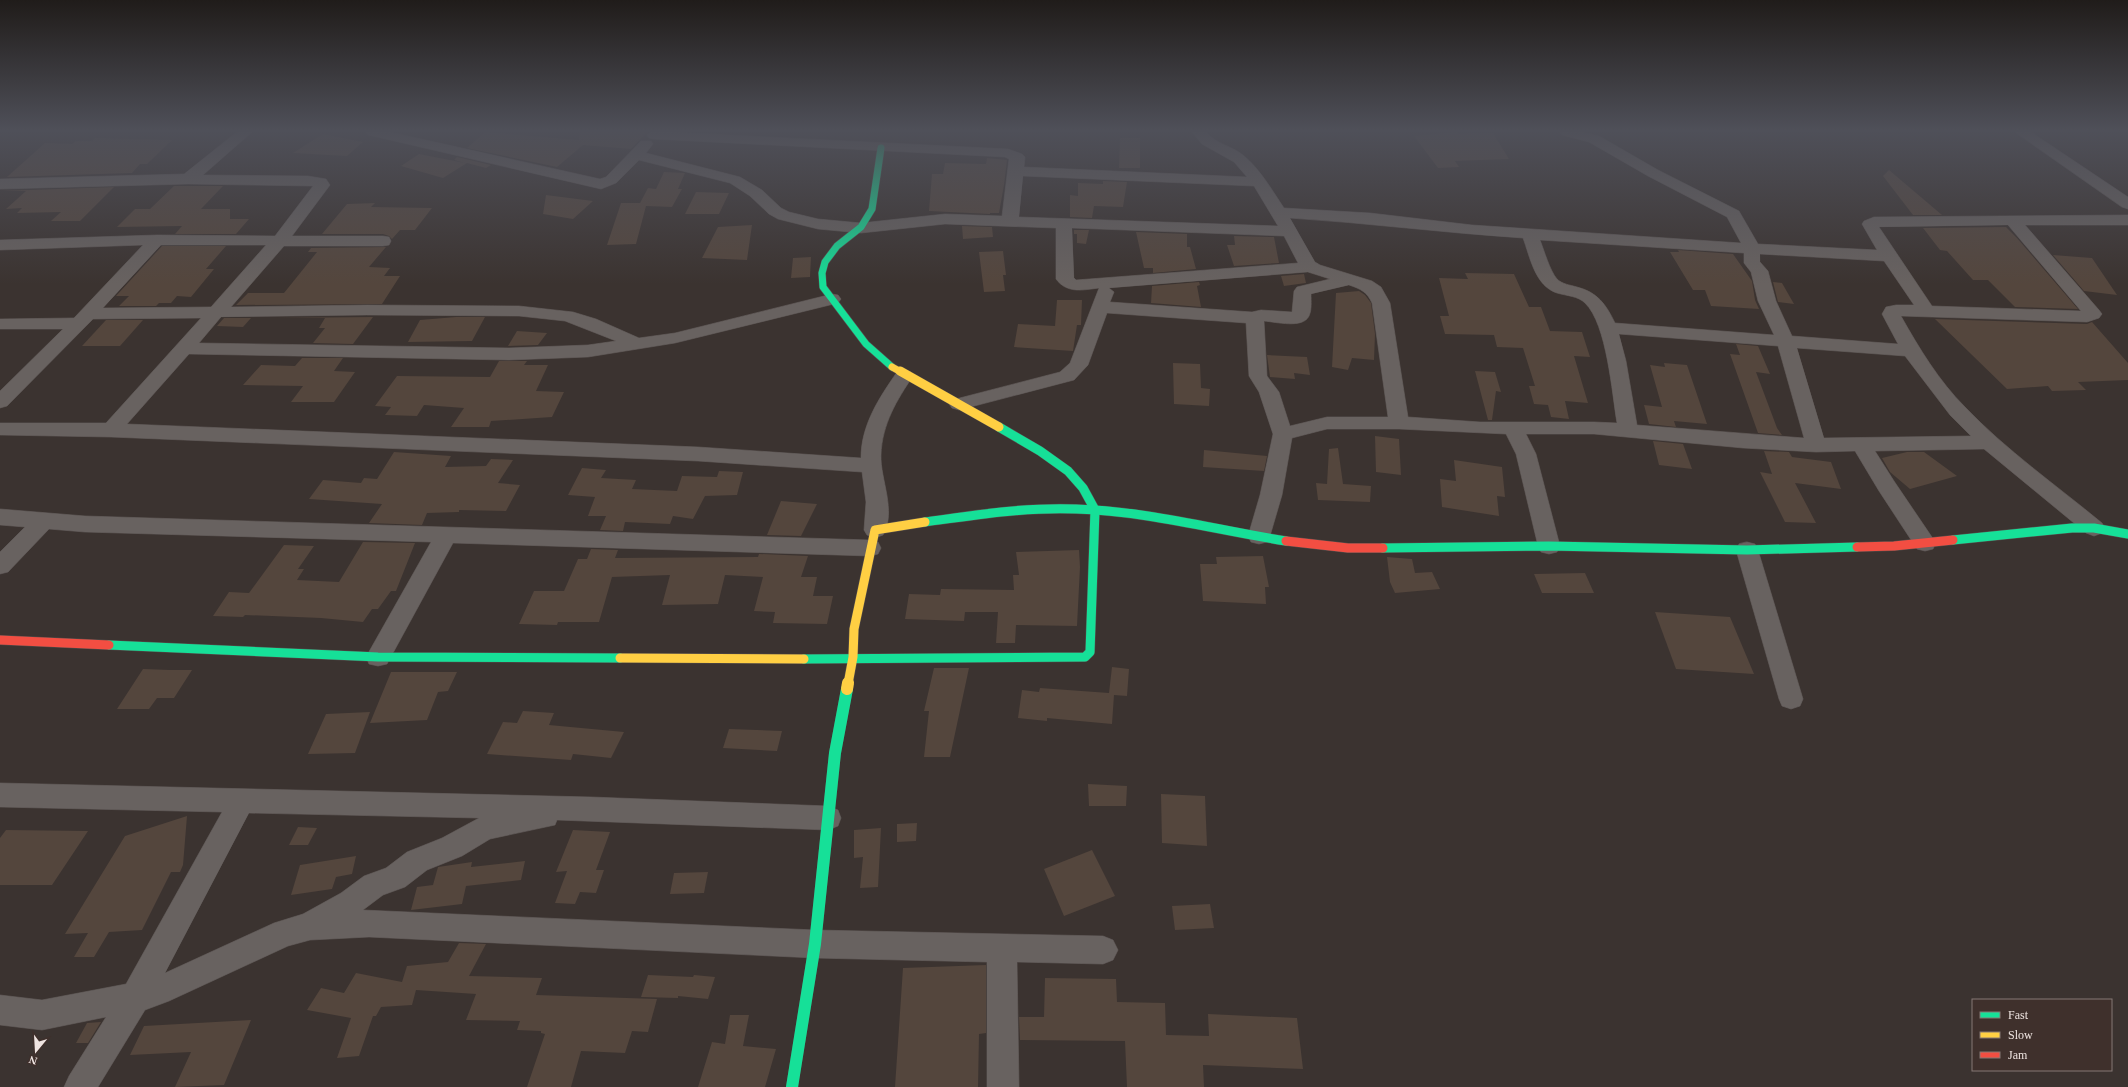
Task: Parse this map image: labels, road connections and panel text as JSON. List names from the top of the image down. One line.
{"legend":["Fast","Slow","Jam"],"north":"bottom"}
